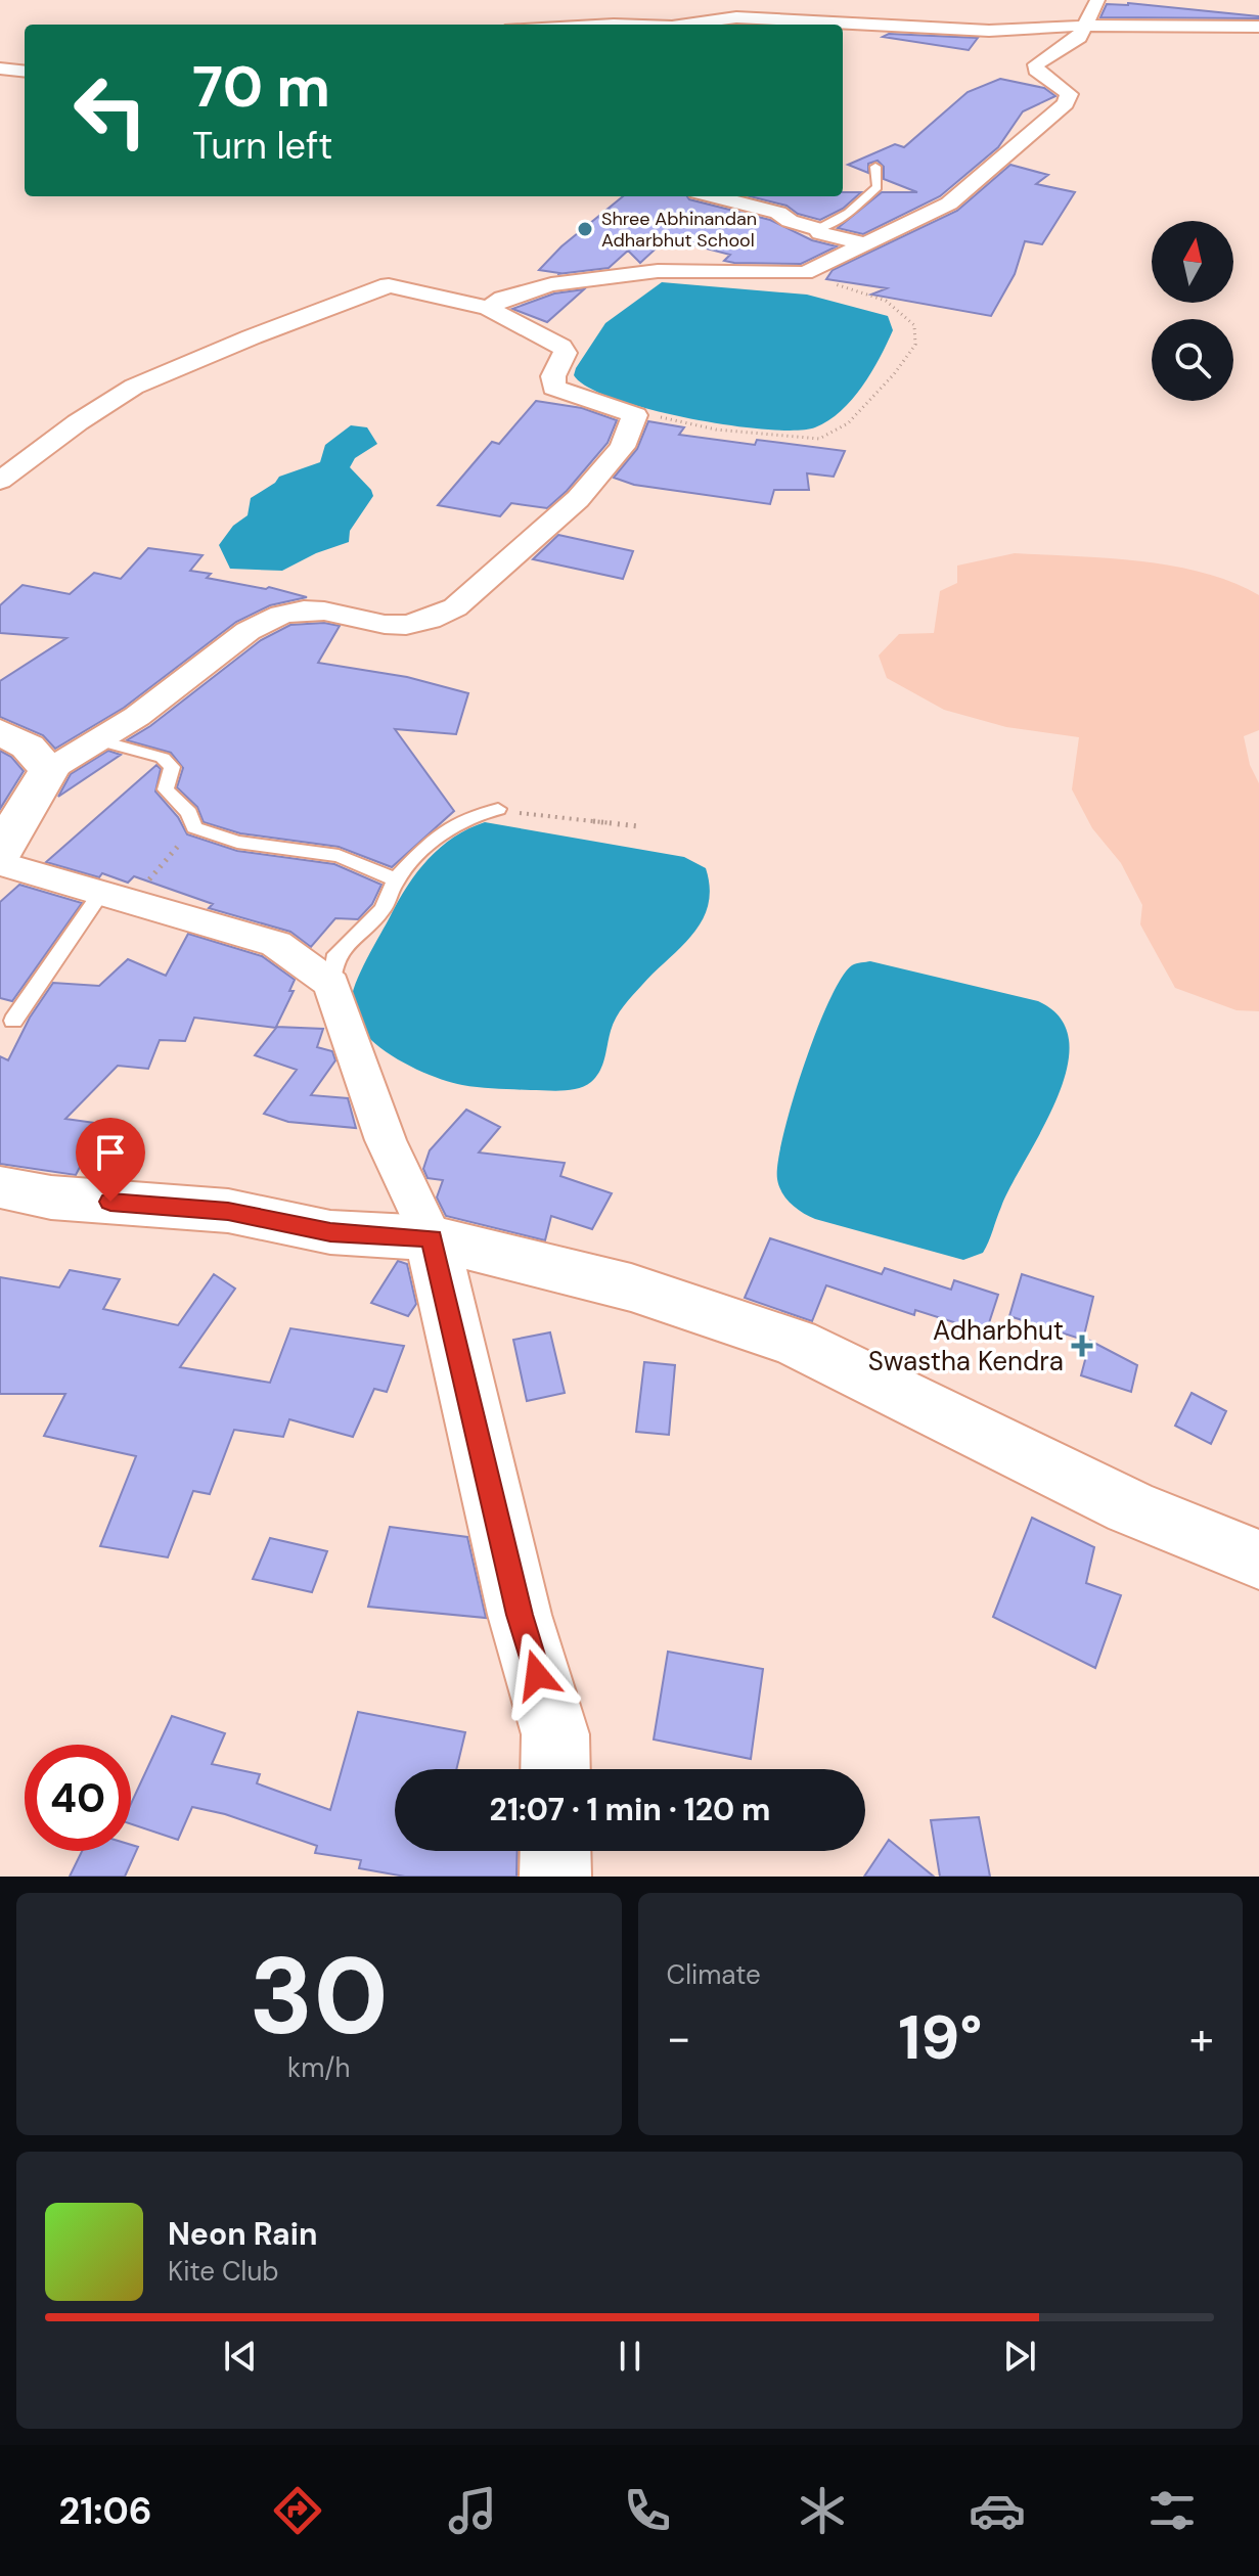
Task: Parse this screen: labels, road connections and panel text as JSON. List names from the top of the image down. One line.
{"places":{"other":["Shree Abhinandan Adharbhut School"],"health":["Adharbhut Swastha Kendra"]},"north":"top","page":{"turn":["70 m","Turn left"],"limit":"40","trip":"21:07 · 1 min · 120 m","tile":[["30","km/h"],"Climate"],"heat":["−","19°","+"],"song":["Neon Rain","Kite Club"],"tabs":"21:06"}}
